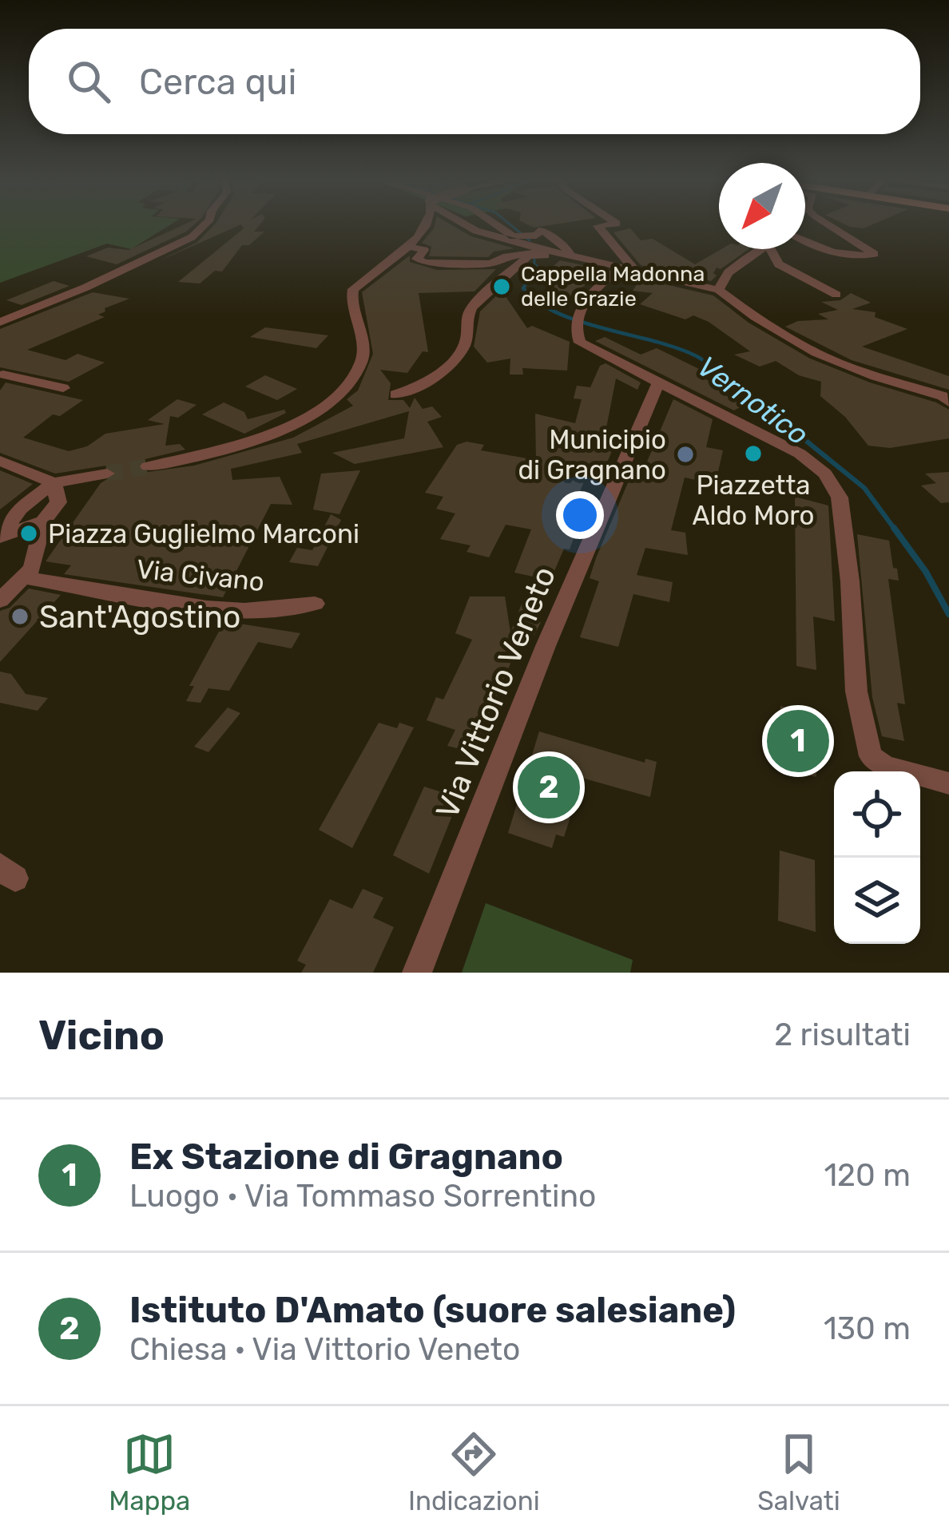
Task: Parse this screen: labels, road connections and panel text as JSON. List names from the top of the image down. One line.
{"streets":{"street":["Via Civano","Via Vittorio Veneto"]},"water":["Vernotico"],"places":["Cappella Madonna delle Grazie","Piazzetta Aldo Moro","Municipio di Gragnano","Piazza Guglielmo Marconi","Sant'Agostino"],"north":"bottom left","page":{"search":"Cerca qui","pins":["1","2"],"heading":["Vicino","2 risultati"],"list":[{"mark":"1","name":"Ex Stazione di Gragnano","note":"Luogo · Via Tommaso Sorrentino","value":"120 m"},{"mark":"2","name":"Istituto D'Amato (suore salesiane)","note":"Chiesa · Via Vittorio Veneto","value":"130 m"}],"nav":["Mappa","Indicazioni","Salvati"]}}
